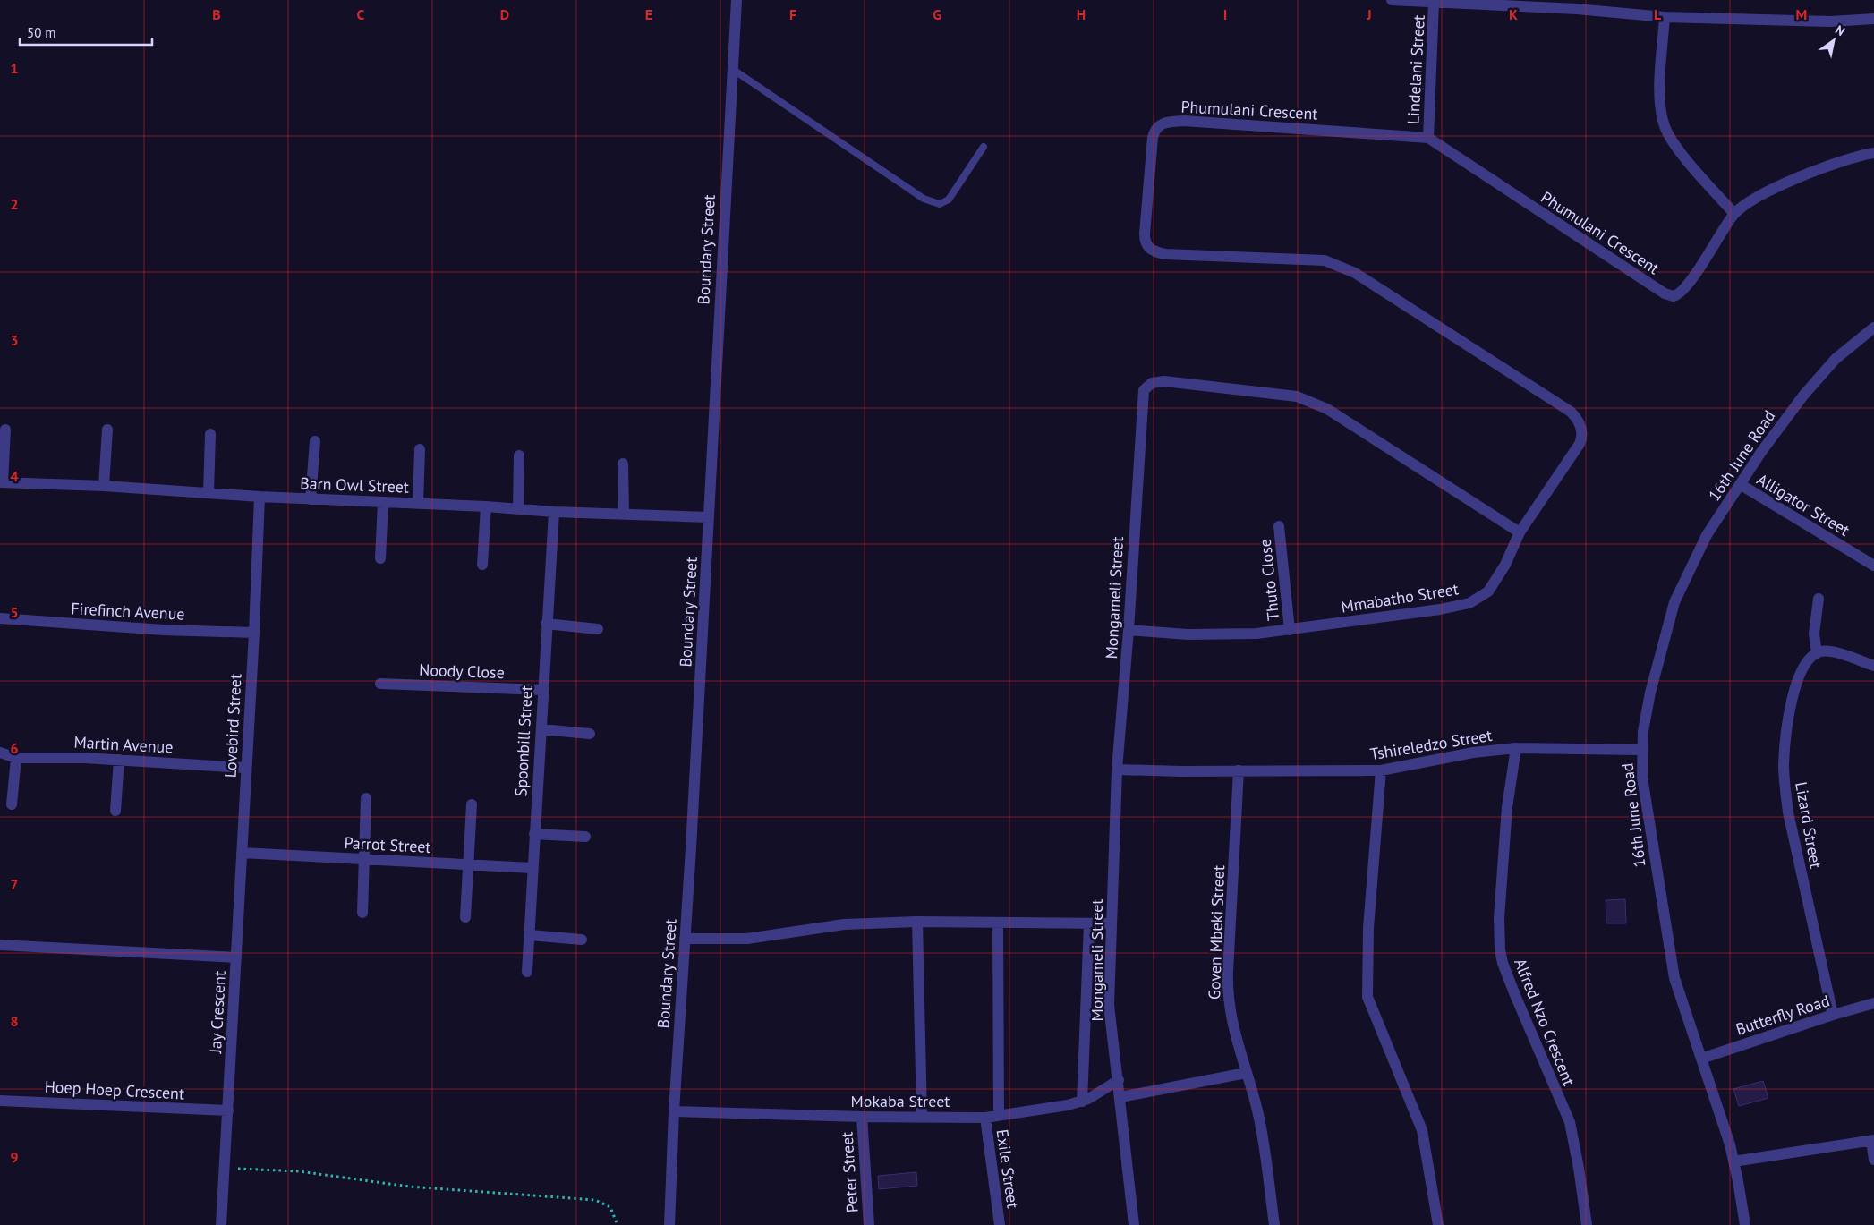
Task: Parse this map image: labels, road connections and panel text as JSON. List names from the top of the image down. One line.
{"streets":{"street":["Lindelani Street","Phumulani Crescent","Boundary Street","16th June Road","Barn Owl Street","Alligator Street","Thuto Close","Mongameli Street","Mmabatho Street","Firefinch Avenue","Noody Close","Lovebird Street","Spoonbill Street","Martin Avenue","Tshireledzo Street","Lizard Street","Parrot Street","Goven Mbeki Street","Jay Crescent","Butterfly Road","Alfred Nzo Crescent","Hoep Hoep Crescent","Mokaba Street","Exile Street","Peter Street"]},"crossings":[["Lindelani Street","Phumulani Crescent"],["Phumulani Crescent","Mmabatho Street"],["Boundary Street","Barn Owl Street"],["Boundary Street","Mokaba Street"],["16th June Road","Alligator Street"],["16th June Road","Tshireledzo Street"],["16th June Road","Butterfly Road"],["Barn Owl Street","Lovebird Street"],["Barn Owl Street","Spoonbill Street"],["Thuto Close","Mmabatho Street"],["Mongameli Street","Mmabatho Street"],["Mongameli Street","Tshireledzo Street"],["Mongameli Street","Mokaba Street"],["Firefinch Avenue","Lovebird Street"],["Noody Close","Spoonbill Street"],["Lovebird Street","Martin Avenue"],["Lovebird Street","Parrot Street"],["Lovebird Street","Jay Crescent"],["Spoonbill Street","Parrot Street"],["Tshireledzo Street","Goven Mbeki Street"],["Tshireledzo Street","Alfred Nzo Crescent"],["Lizard Street","Butterfly Road"],["Jay Crescent","Hoep Hoep Crescent"],["Mokaba Street","Exile Street"],["Mokaba Street","Peter Street"]],"scale_bar":"50 m","north":"top right","grid":{"columns":["B","C","D","E","F","G","H","I","J","K","L","M"],"rows":["1","2","3","4","5","6","7","8","9"]}}
